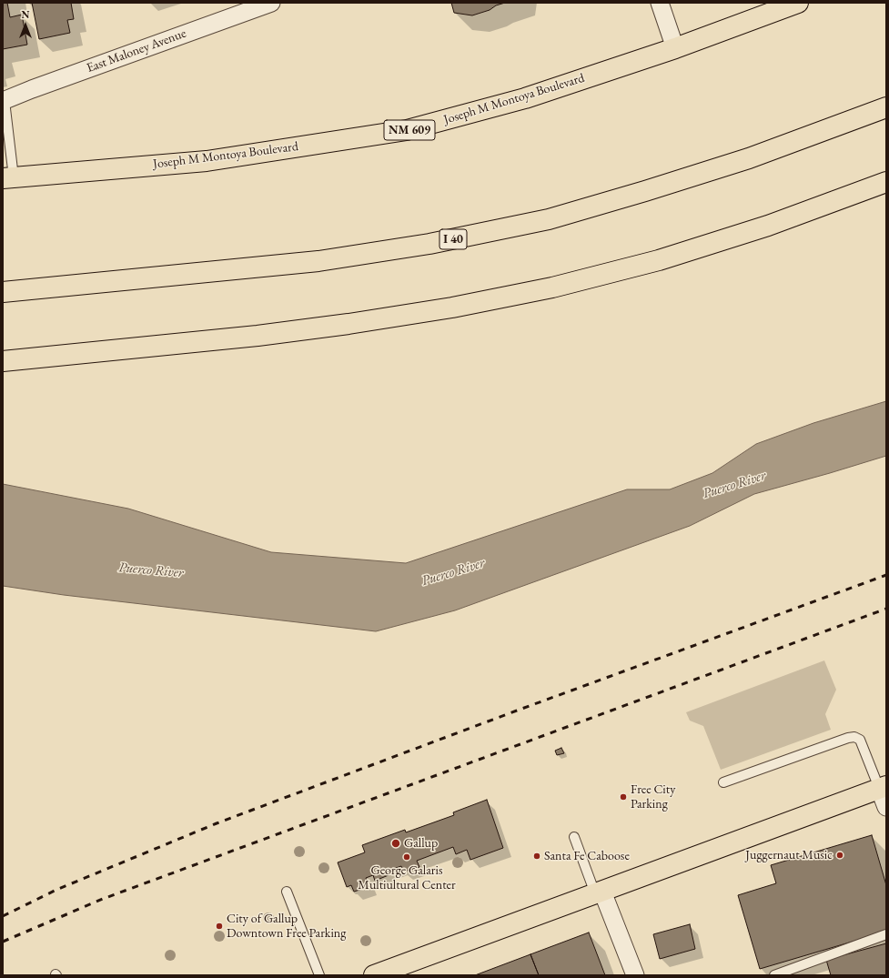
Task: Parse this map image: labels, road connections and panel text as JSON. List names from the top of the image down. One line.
{"streets":{"main road":["Joseph M Montoya Boulevard","NM 609","I 40"],"street":["East Maloney Avenue"]},"water":["Puerco River"],"places":["Free City Parking","Gallup","Juggernaut Music","Santa Fe Caboose","George Galaris Multiultural Center","City of Gallup Downtown Free Parking"],"north":"top"}
